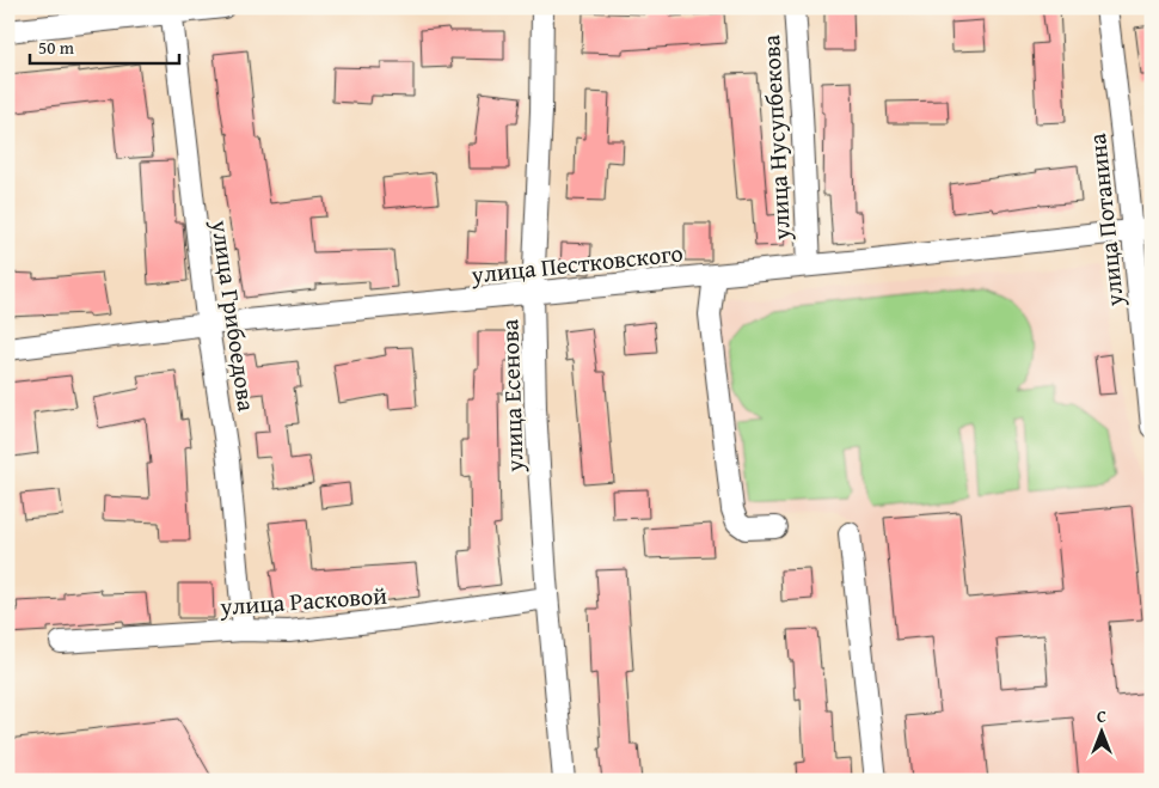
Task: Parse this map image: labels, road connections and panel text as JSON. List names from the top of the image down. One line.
{"streets":{"street":["улица Нусупбекова","улица Потанина","улица Пестковского","улица Грибоедова","улица Есенова","улица Расковой"]},"crossings":[["улица Нусупбекова","улица Пестковского"],["улица Потанина","улица Пестковского"],["улица Пестковского","улица Грибоедова"],["улица Пестковского","улица Есенова"],["улица Грибоедова","улица Расковой"],["улица Есенова","улица Расковой"]],"scale_bar":"50 m","north":"top"}
